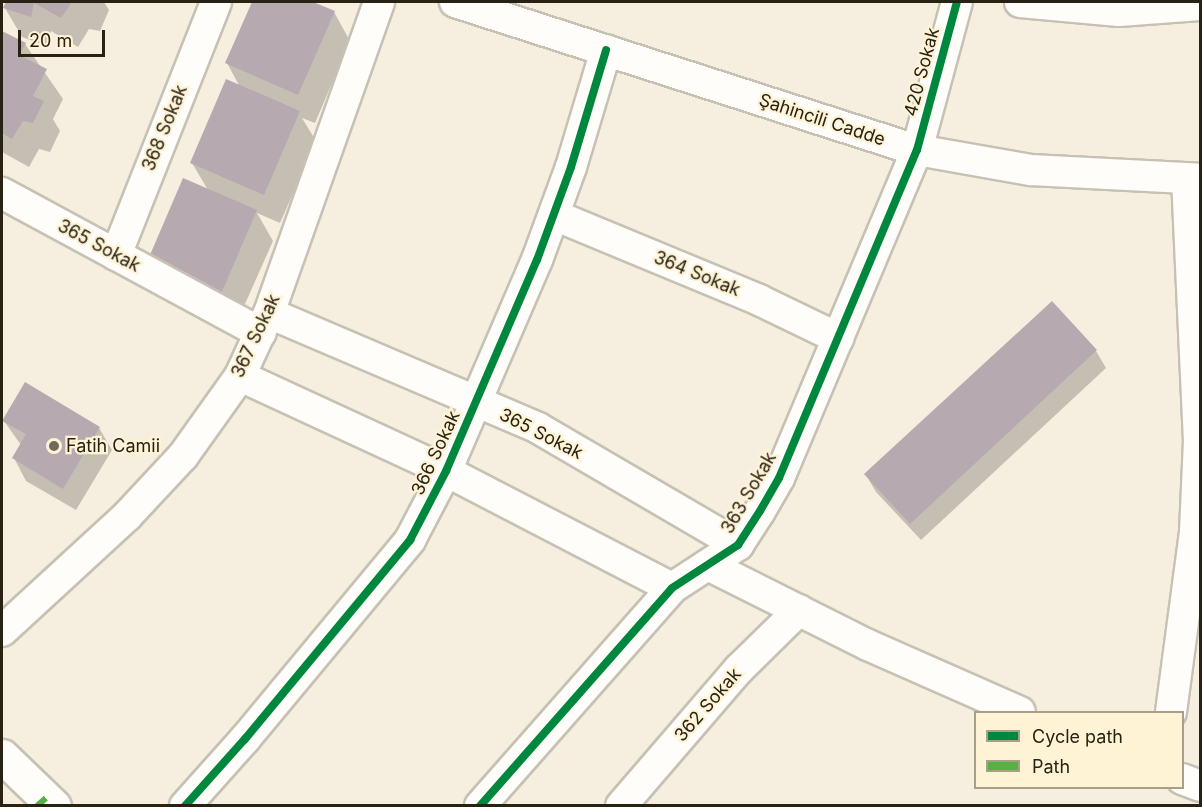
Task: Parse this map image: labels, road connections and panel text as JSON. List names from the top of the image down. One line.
{"streets":{"street":["420 Sokak","Şahincili Cadde","368 Sokak","365 Sokak","364 Sokak","367 Sokak","366 Sokak","363 Sokak","362 Sokak"]},"crossings":[["420 Sokak","Şahincili Cadde"],["420 Sokak","363 Sokak"],["Şahincili Cadde","366 Sokak"],["Şahincili Cadde","363 Sokak"],["368 Sokak","365 Sokak"],["365 Sokak","367 Sokak"],["365 Sokak","366 Sokak"],["365 Sokak","363 Sokak"],["364 Sokak","366 Sokak"],["364 Sokak","363 Sokak"]],"places":["Fatih Camii"],"legend":["Cycle path","Path"],"scale_bar":"20 m"}
